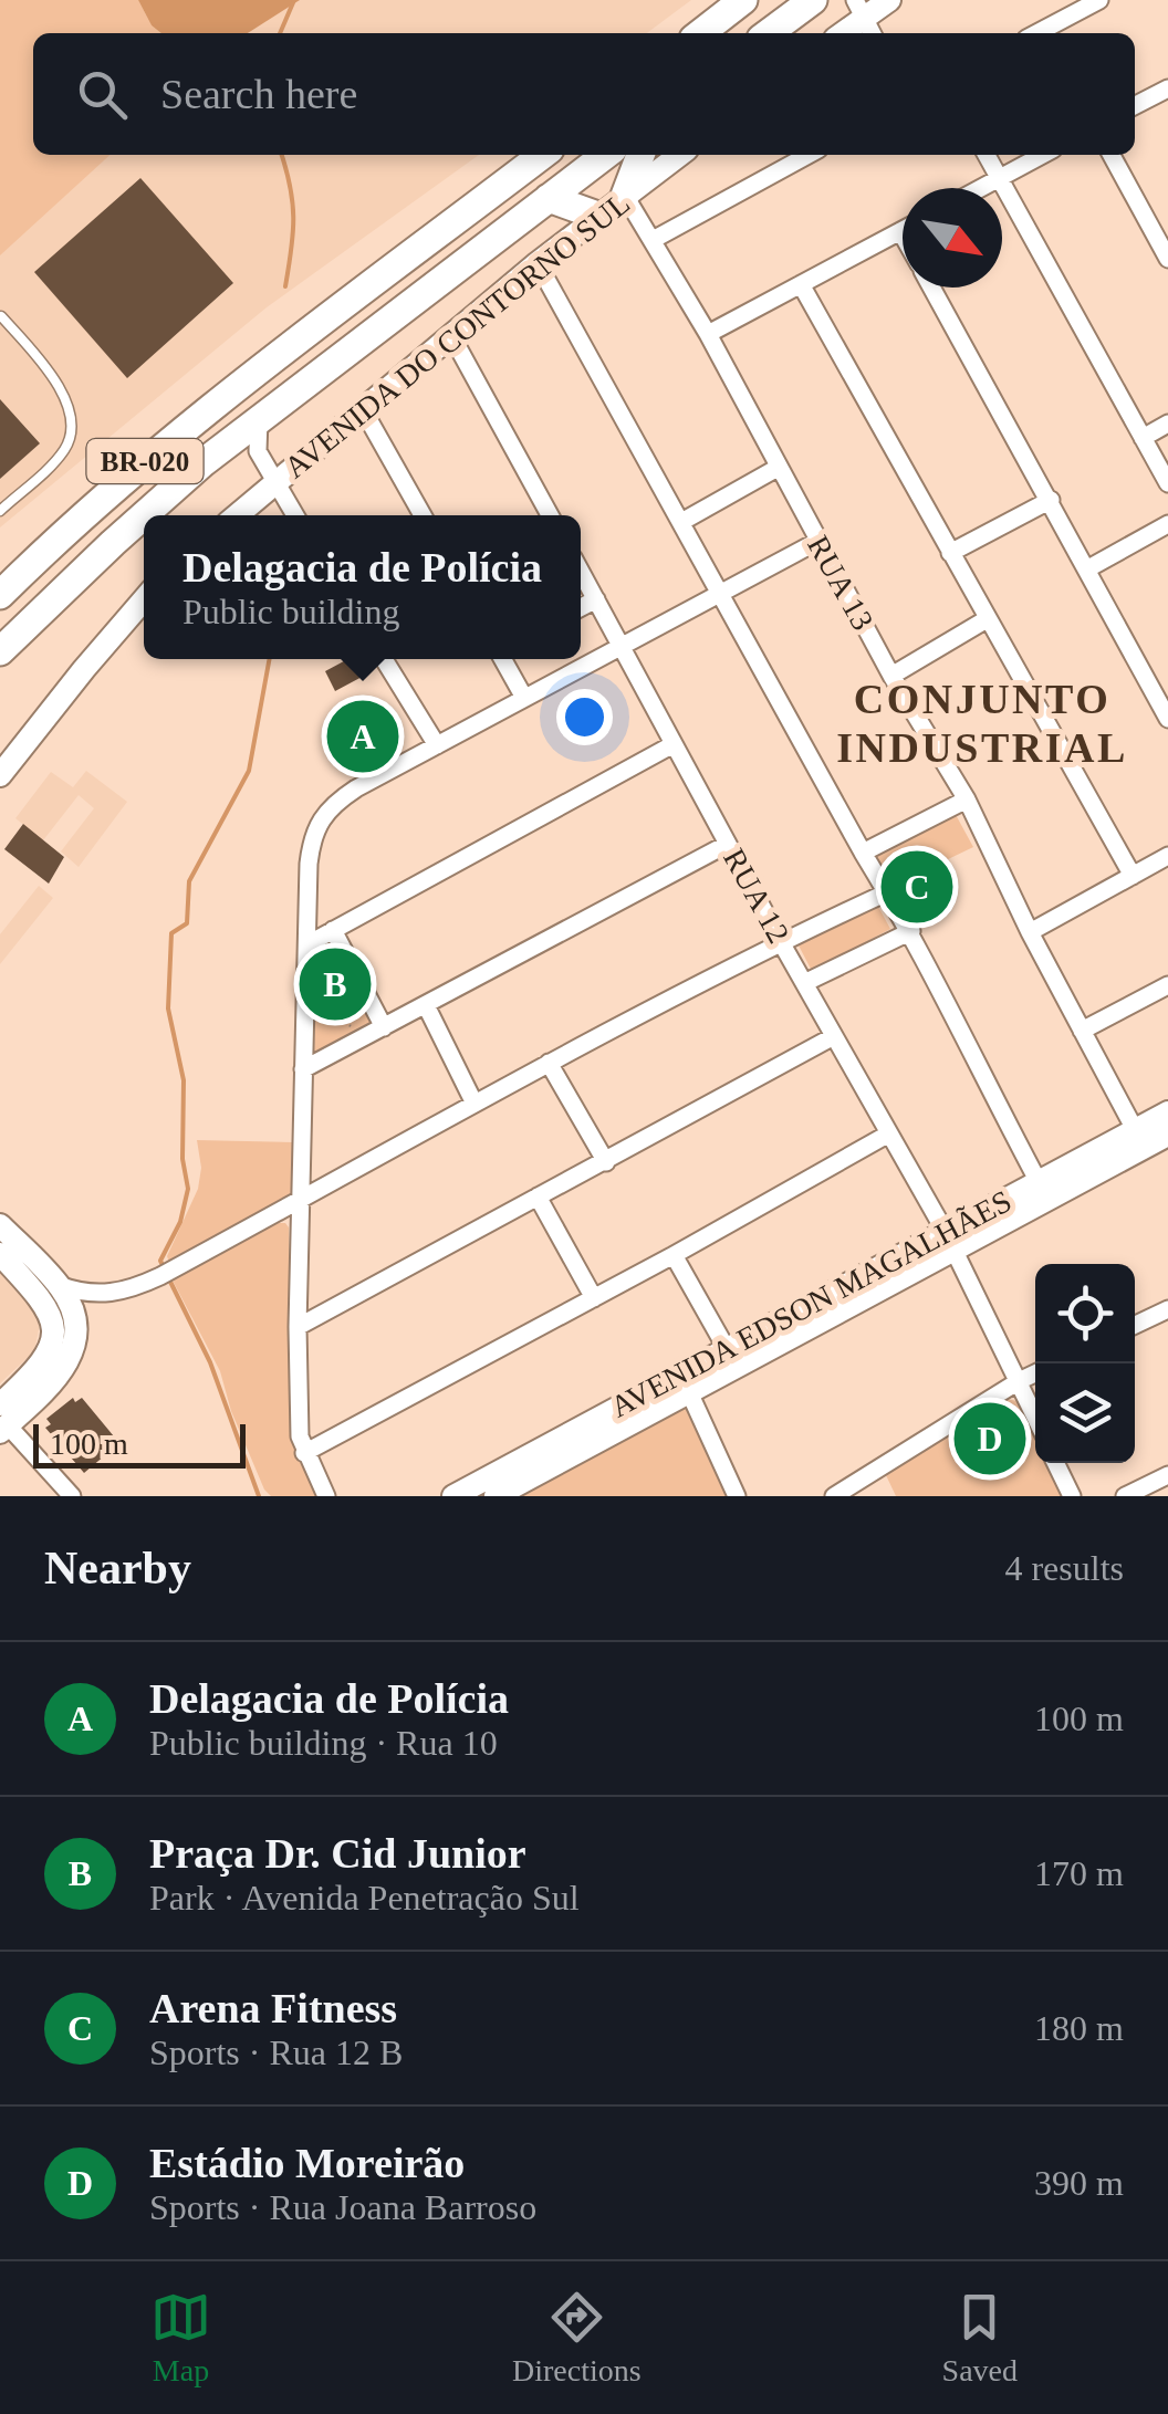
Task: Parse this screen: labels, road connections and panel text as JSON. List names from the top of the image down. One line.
{"streets":{"highway":["BR-020"],"street":["AVENIDA DO CONTORNO SUL","RUA 13","RUA 12","AVENIDA EDSON MAGALHÃES"]},"crossings":[["AVENIDA DO CONTORNO SUL","RUA 13"],["RUA 13","AVENIDA EDSON MAGALHÃES"],["RUA 12","AVENIDA EDSON MAGALHÃES"]],"districts":["CONJUNTO INDUSTRIAL"],"scale_bar":"100 m","north":"bottom right","page":{"search":"Search here","popup":["Delagacia de Polícia","Public building"],"pins":["A","C","B","D"],"scale":"100 m","heading":["Nearby","4 results"],"list":[{"mark":"A","name":"Delagacia de Polícia","note":"Public building · Rua 10","value":"100 m"},{"mark":"B","name":"Praça Dr. Cid Junior","note":"Park · Avenida Penetração Sul","value":"170 m"},{"mark":"C","name":"Arena Fitness","note":"Sports · Rua 12 B","value":"180 m"},{"mark":"D","name":"Estádio Moreirão","note":"Sports · Rua Joana Barroso","value":"390 m"}],"nav":["Map","Directions","Saved"]}}
